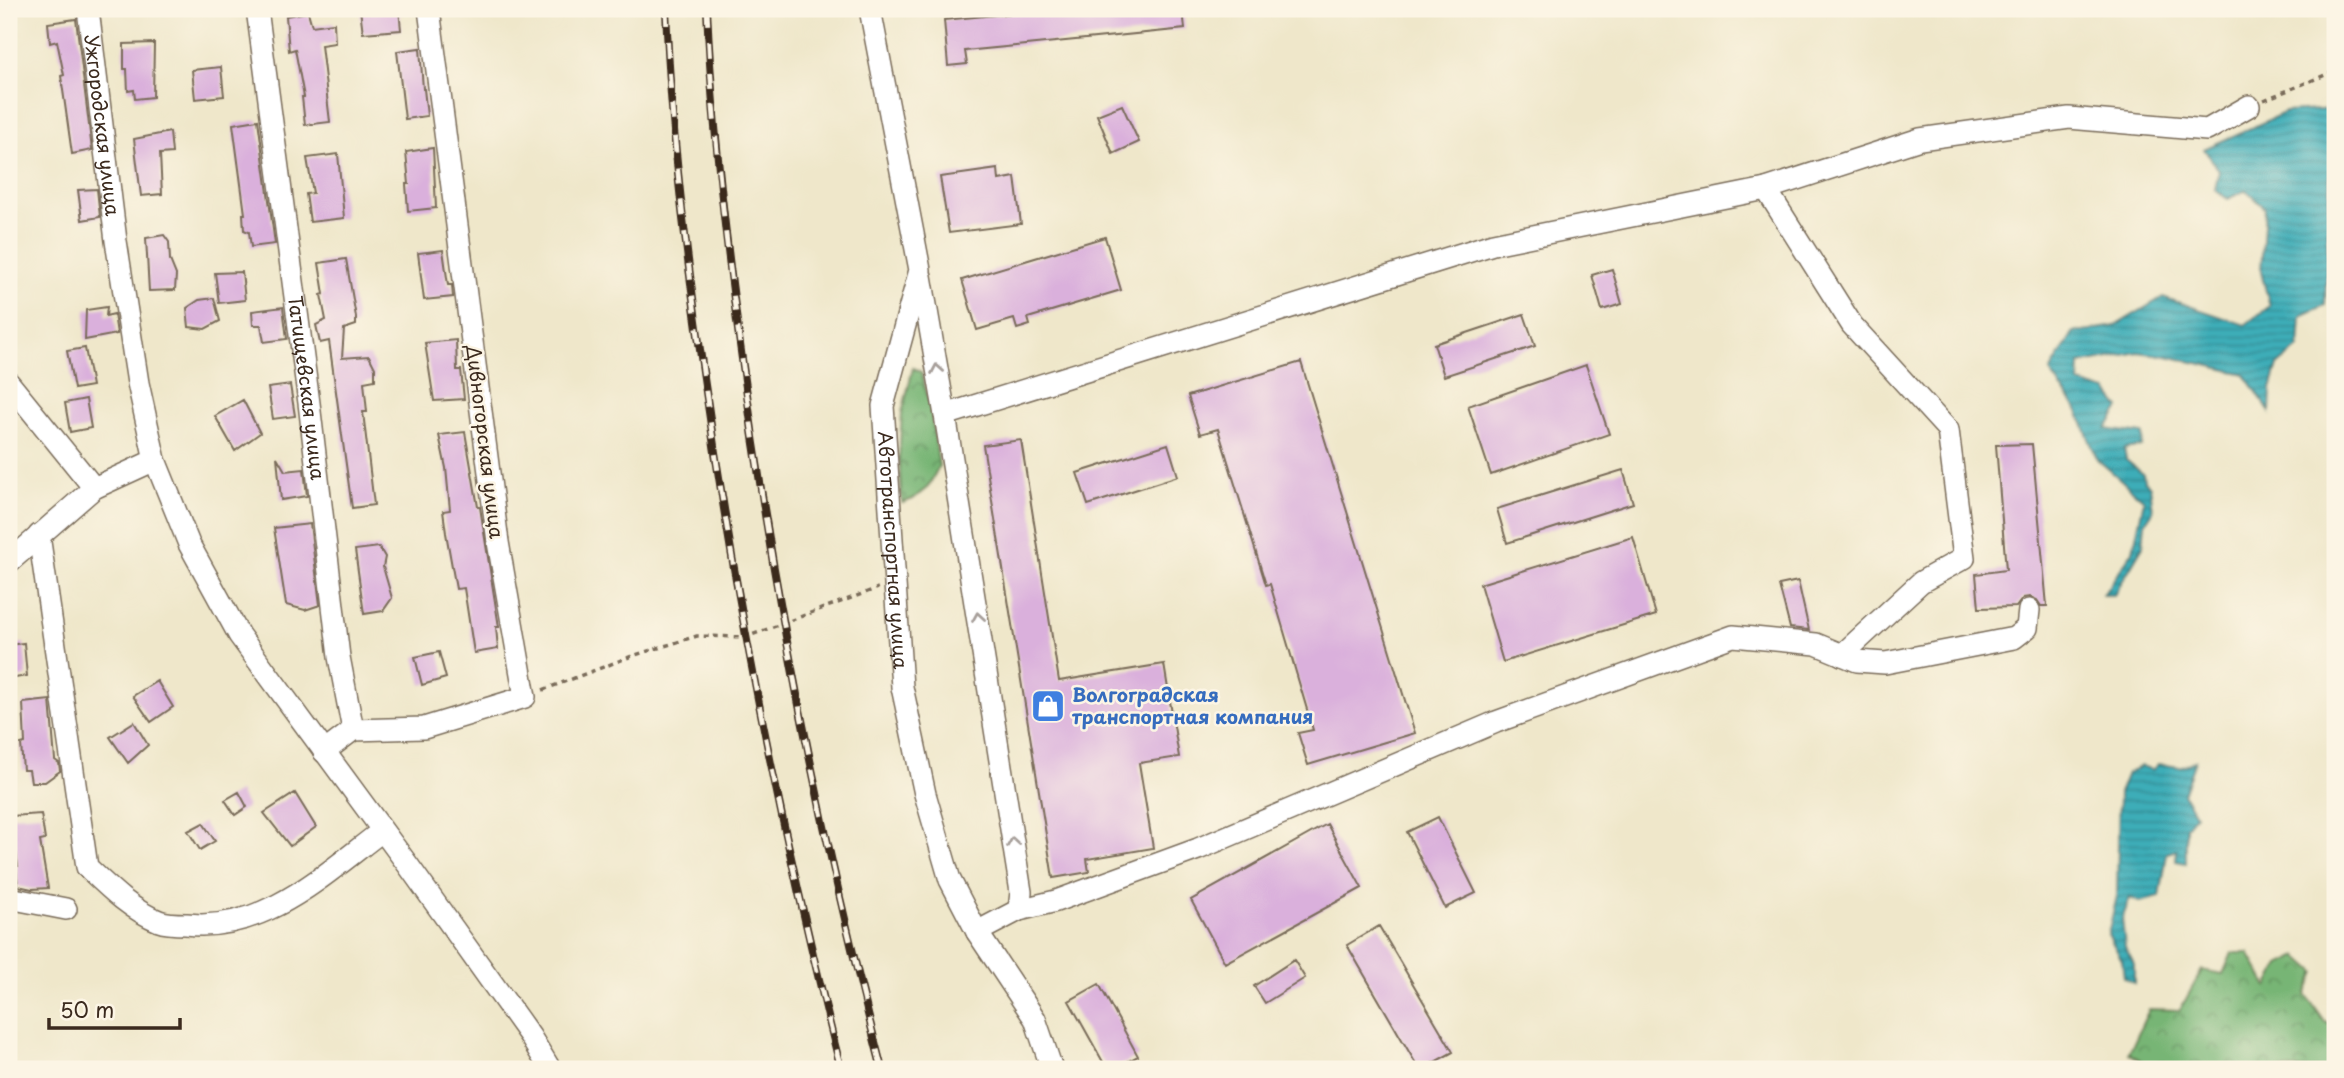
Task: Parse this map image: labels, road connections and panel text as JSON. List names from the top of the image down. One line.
{"streets":{"street":["Ужгородская улица","Татищевская улица","Дивногорская улица","Автотранспортная улица"]},"places":{"shop":["Волгоградская транспортная компания"]},"scale_bar":"50 m"}
